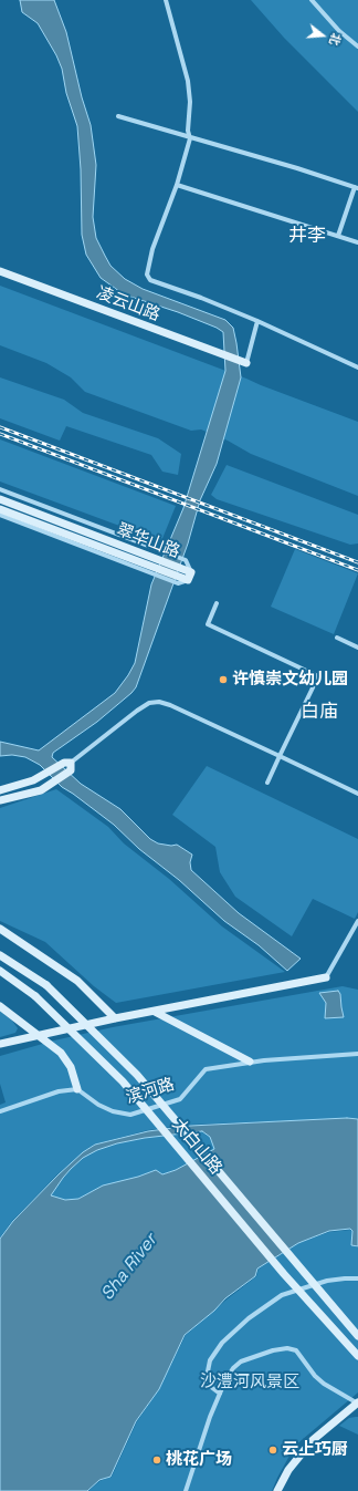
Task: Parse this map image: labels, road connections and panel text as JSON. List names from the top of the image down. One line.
{"streets":{"main road":["凌云山路","翠华山路","太白山路"],"street":["滨河路"]},"districts":["井李","白庙"],"water":["Sha River"],"parks":["沙澧河风景区"],"places":["许慎崇文幼儿园","云上巧厨","桃花广场"],"north":"right"}
